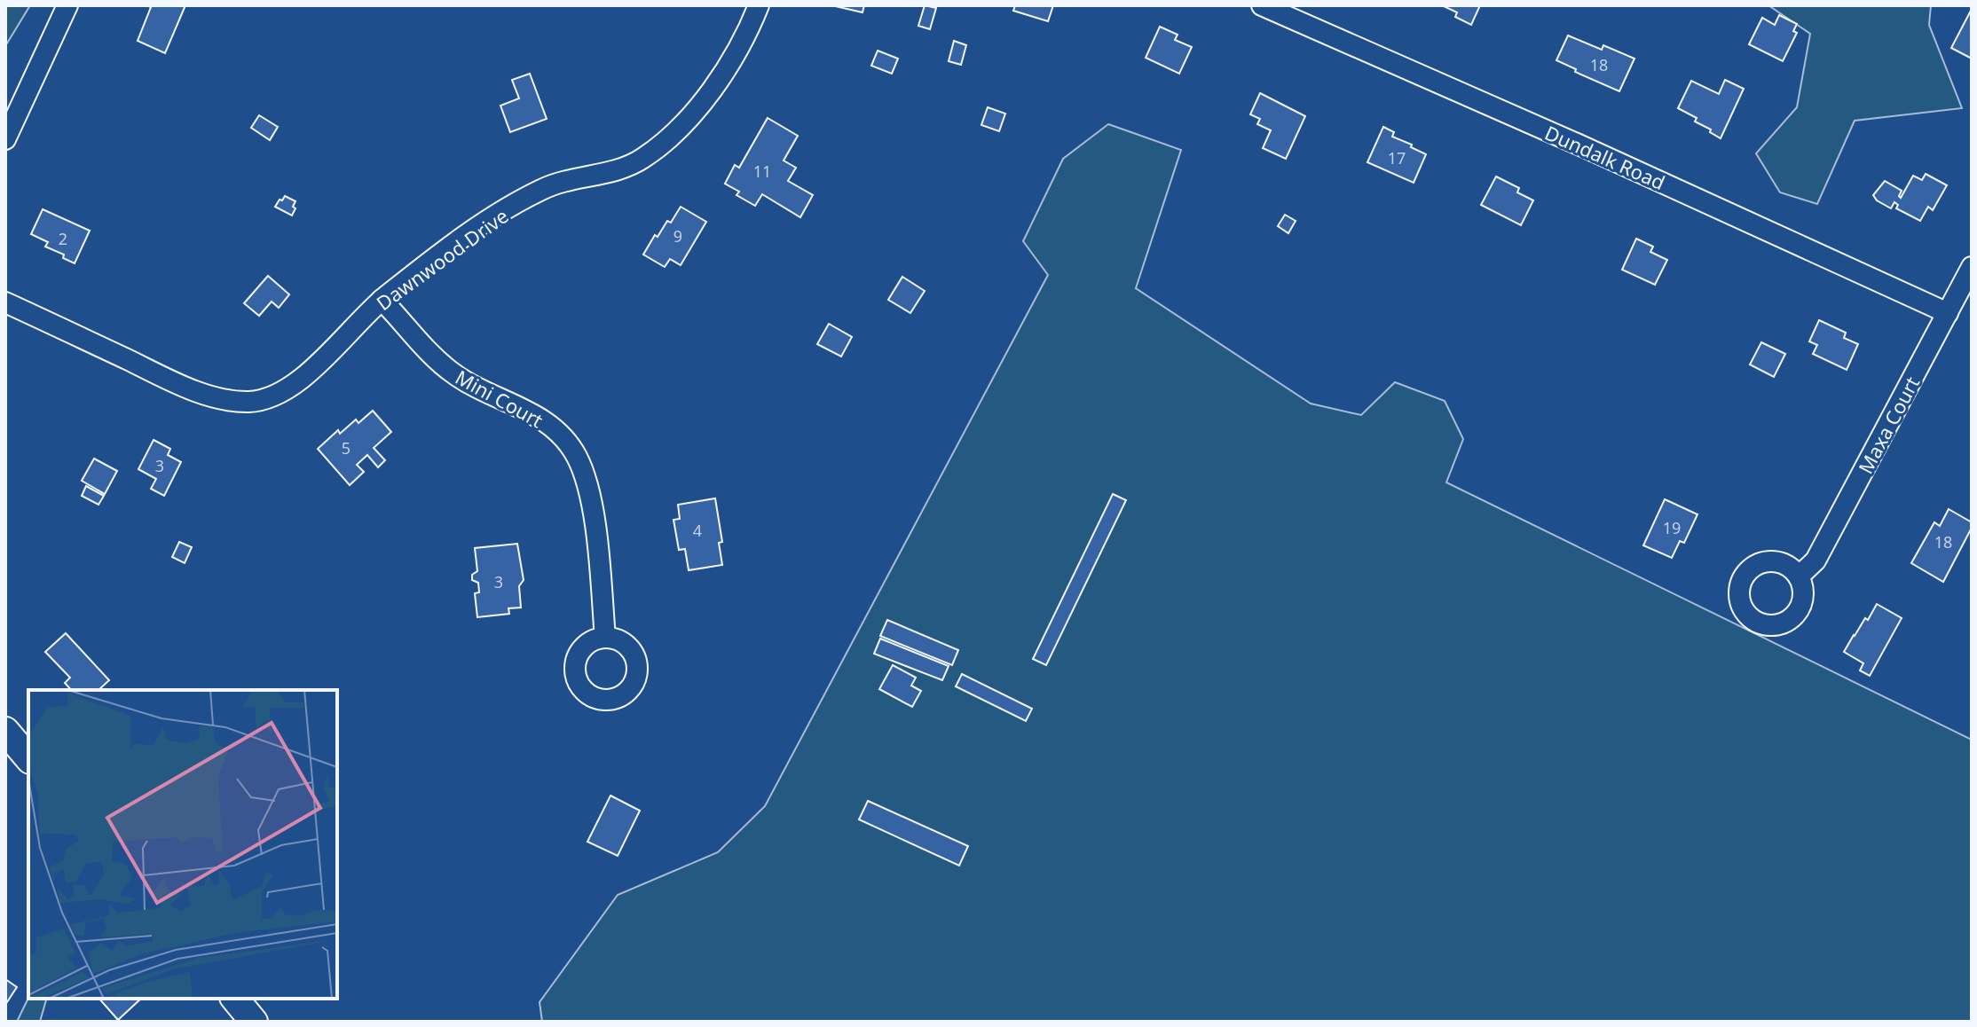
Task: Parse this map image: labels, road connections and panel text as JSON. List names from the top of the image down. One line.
{"streets":{"street":["Dundalk Road","Dawnwood Drive","Mini Court","Maxa Court"]},"crossings":[["Dundalk Road","Maxa Court"],["Dawnwood Drive","Mini Court"]],"house_numbers":["18","17","11","9","2","5","3","19","4","18","3"]}
